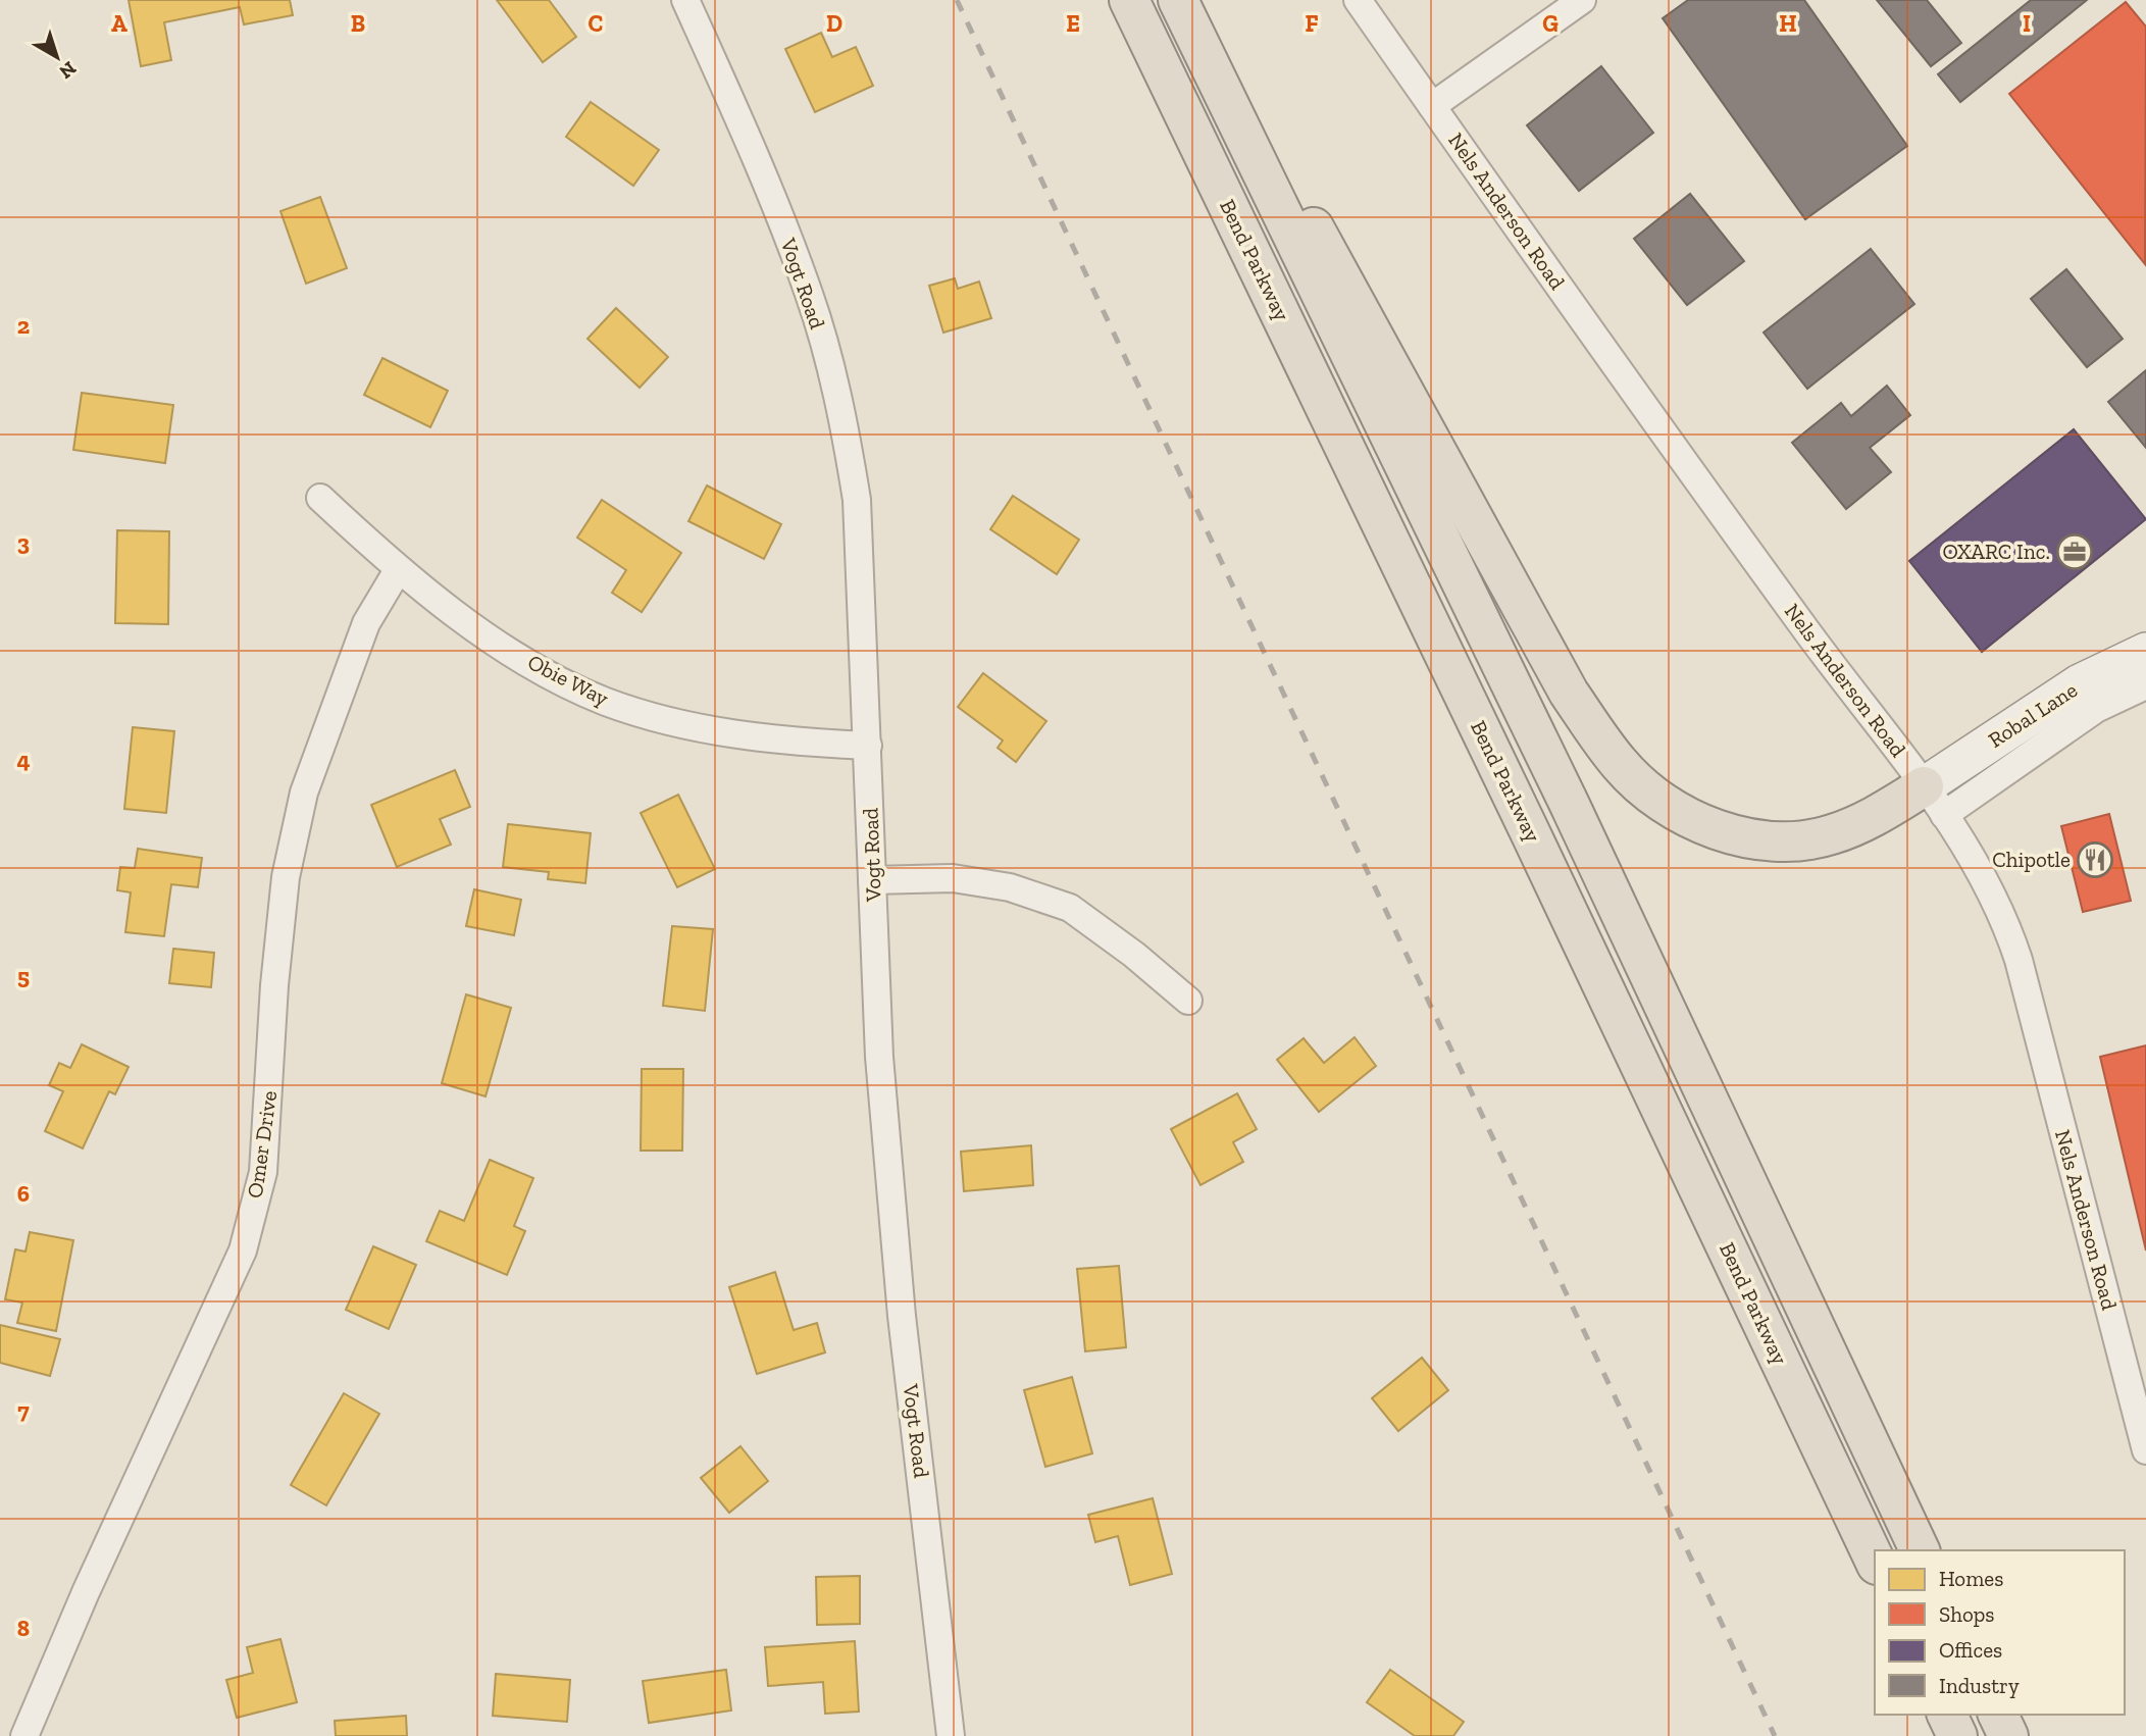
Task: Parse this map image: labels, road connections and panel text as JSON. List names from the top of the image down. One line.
{"streets":{"highway":["Bend Parkway"],"main road":["Robal Lane"],"street":["Nels Anderson Road","Vogt Road","Obie Way","Omer Drive"]},"crossings":[["Nels Anderson Road","Robal Lane"],["Vogt Road","Obie Way"],["Obie Way","Omer Drive"]],"places":{"office":["OXARC Inc."],"restaurant":["Chipotle"]},"legend":["Homes","Shops","Offices","Industry"],"north":"bottom right","grid":{"columns":["A","B","C","D","E","F","G","H","I"],"rows":["2","3","4","5","6","7","8"]}}
